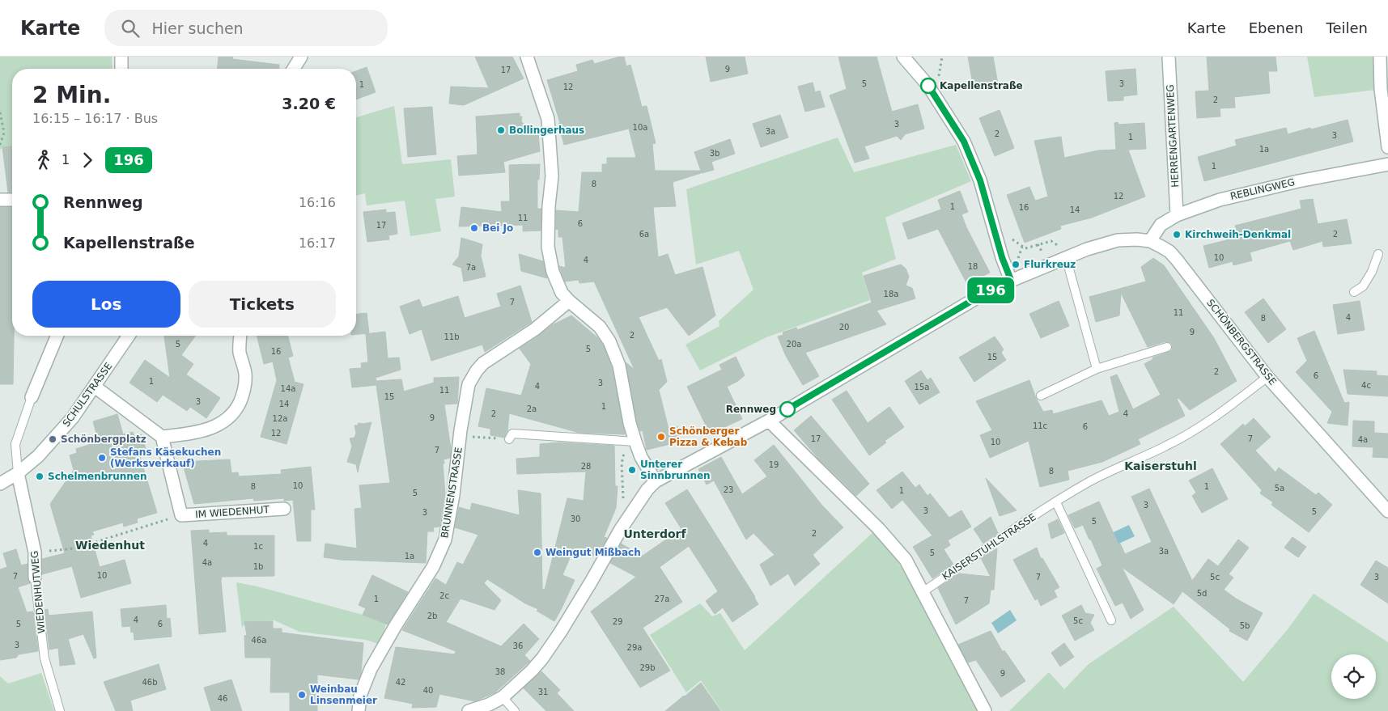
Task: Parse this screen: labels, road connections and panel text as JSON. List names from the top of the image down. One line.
{"streets":{"street":["HERRENGARTENWEG","REBLINGWEG","SCHÖNBERGSTRASSE","SCHULSTRASSE","BRUNNENSTRASSE","IM WIEDENHUT","WIEDENHUTWEG"],"lane":["KAISERSTUHLSTRASSE"]},"crossings":[["HERRENGARTENWEG","REBLINGWEG"],["REBLINGWEG","SCHÖNBERGSTRASSE"],["SCHÖNBERGSTRASSE","KAISERSTUHLSTRASSE"],["SCHULSTRASSE","WIEDENHUTWEG"],["IM WIEDENHUT","WIEDENHUTWEG"]],"districts":["Kaiserstuhl","Unterdorf","Wiedenhut"],"places":["Kapellenstraße","Bollingerhaus","Bei Jo","Kirchweih-Denkmal","Flurkreuz","Rennweg","Schönberger Pizza & Kebab","Schönbergplatz","Stefans Käsekuchen (Werksverkauf)","Unterer Sinnbrunnen","Schelmenbrunnen","Weingut Mißbach","Weinbau Linsenmeier"],"lines":["bus line 196"],"house_numbers":["9","17","5","3","1","12","2","3","10a","3a","2","3","1","1a","3b","1","8","12","1","16","14","11","6","17","6a","2","10","4","18","7a","18a","7","11","4","8","20","9","2","11b","5","20a","5","16","15","2","6","1","3","4c","4","15a","14a","11","15","3","14","1","2a","2","4","9","12a","11c","6","12","17","7","4a","10","7","19","28","8","10","8","1","5a","23","1","5","3","3","5","3","30","5","2","4","1c","3a","5","1a","4a","1b","10","7","7","5c","3","5d","2c","1","27a","7","2b","4","5c","29","5","6","5b","46a","3","36","29a","29b","38","9","46b","42","40","31","46"],"page":{"header":"Karte","search":"Hier suchen","nav":["Karte","Ebenen","Teilen"],"on_map":"196","heading":["2 Min.","16:15 – 16:17 · Bus","3.20 €"],"legs":["1","196"],"list":[{"name":"Rennweg","value":"16:16"},{"name":"Kapellenstraße","value":"16:17"}],"buttons":["Los","Tickets"]}}
